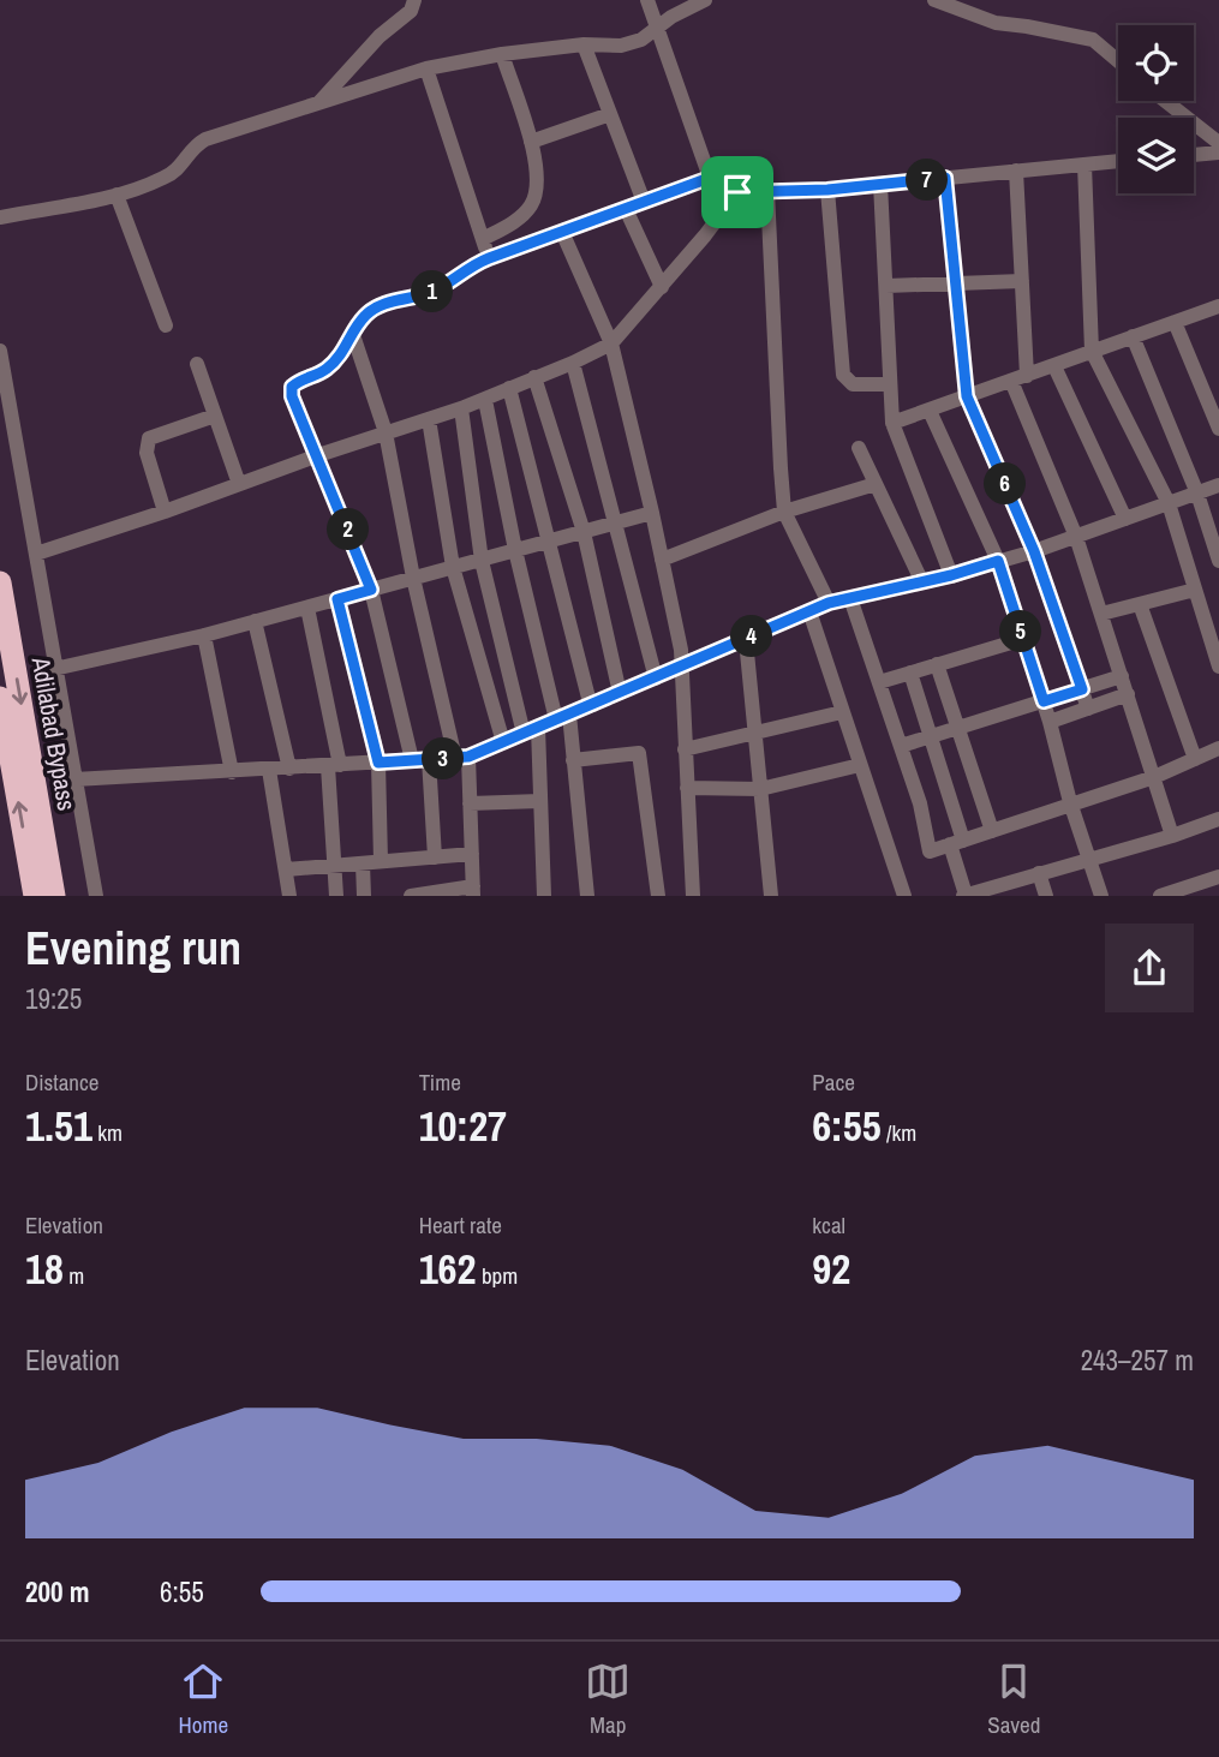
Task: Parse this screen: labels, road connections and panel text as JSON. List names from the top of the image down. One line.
{"streets":{"highway":["Adilabad Bypass"]},"page":{"pins":["7","1","6","2","5","4","3"],"heading":["Evening run","19:25"],"stats":[["Distance","1.51 km"],["Time","10:27"],["Pace","6:55 /km"],["Elevation","18 m"],["Heart rate","162 bpm"],["kcal","92"]],"chart":["Elevation","243–257 m"],"list":[{"name":"200 m","note":"6:55"}],"tabs":["Home","Map","Saved"]}}
